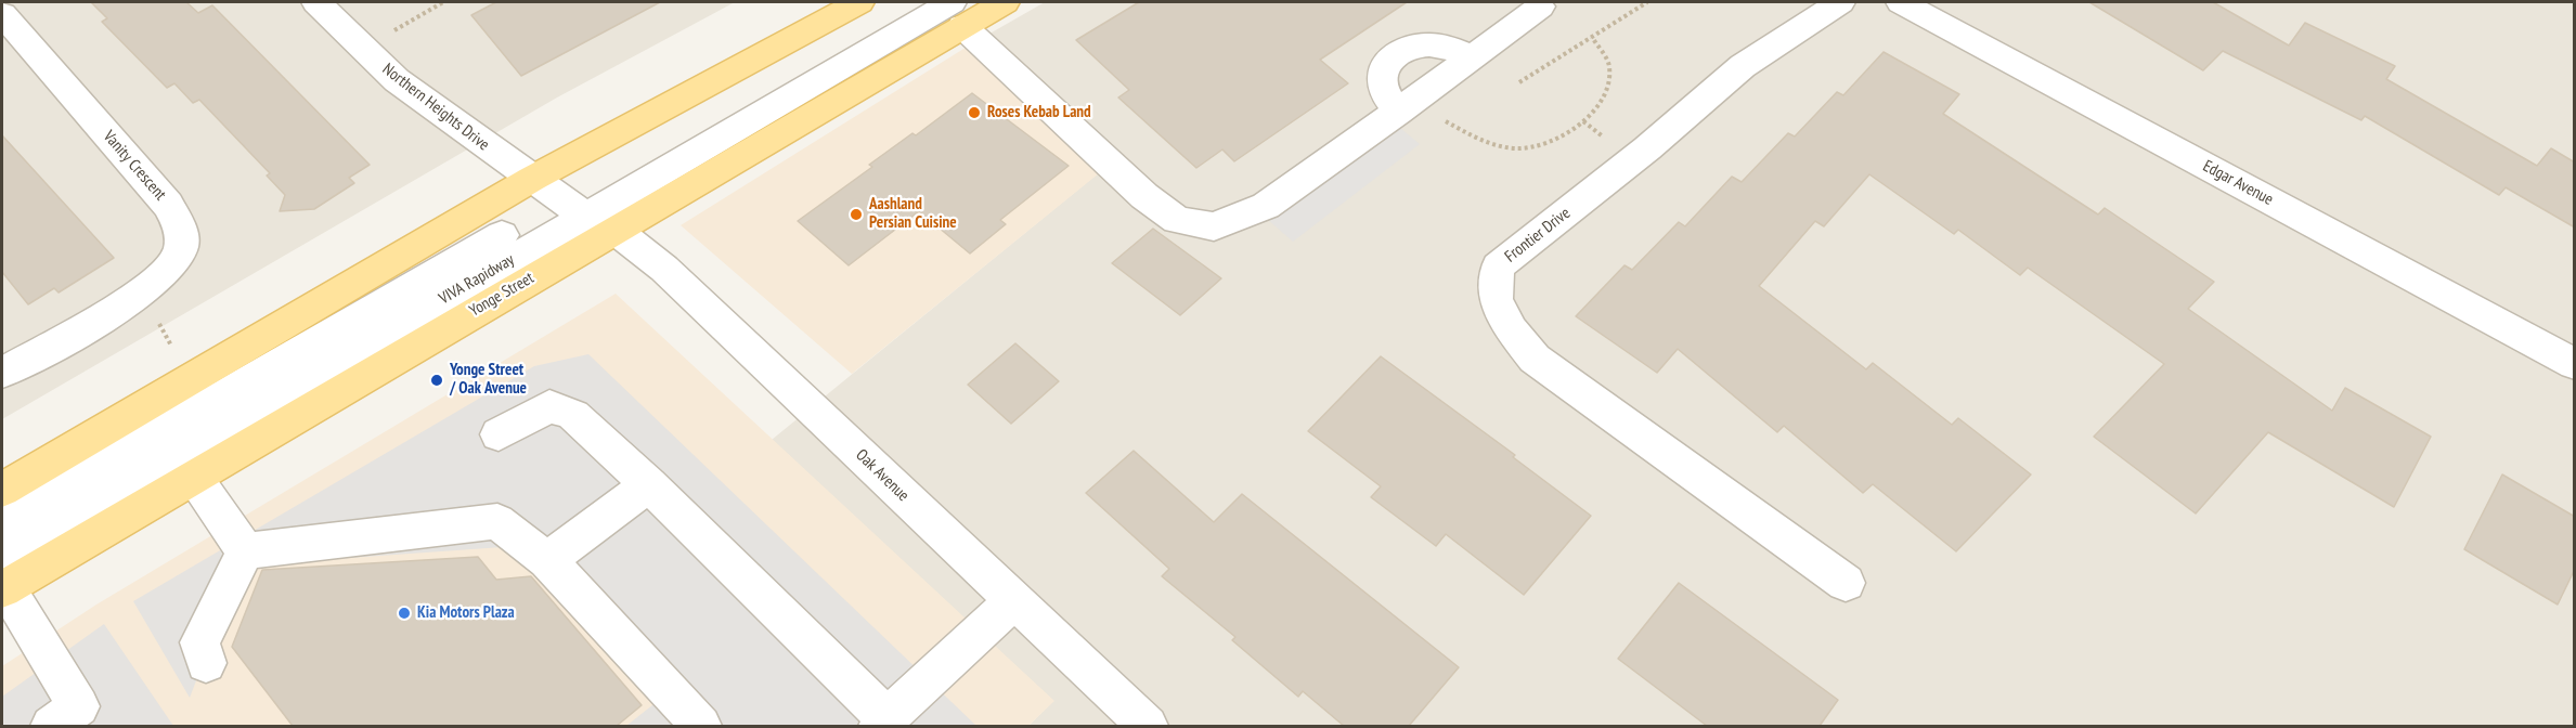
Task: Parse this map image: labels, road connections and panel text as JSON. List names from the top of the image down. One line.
{"streets":{"main road":["Yonge Street"],"street":["Northern Heights Drive","Vanity Crescent","Edgar Avenue","Frontier Drive","VIVA Rapidway","Oak Avenue"]},"crossings":[["Northern Heights Drive","VIVA Rapidway"],["Northern Heights Drive","Yonge Street"],["Northern Heights Drive","Oak Avenue"],["VIVA Rapidway","Yonge Street"],["VIVA Rapidway","Oak Avenue"],["Yonge Street","Oak Avenue"]],"places":["Roses Kebab Land","Aashland Persian Cuisine","Yonge Street / Oak Avenue","Kia Motors Plaza"]}
